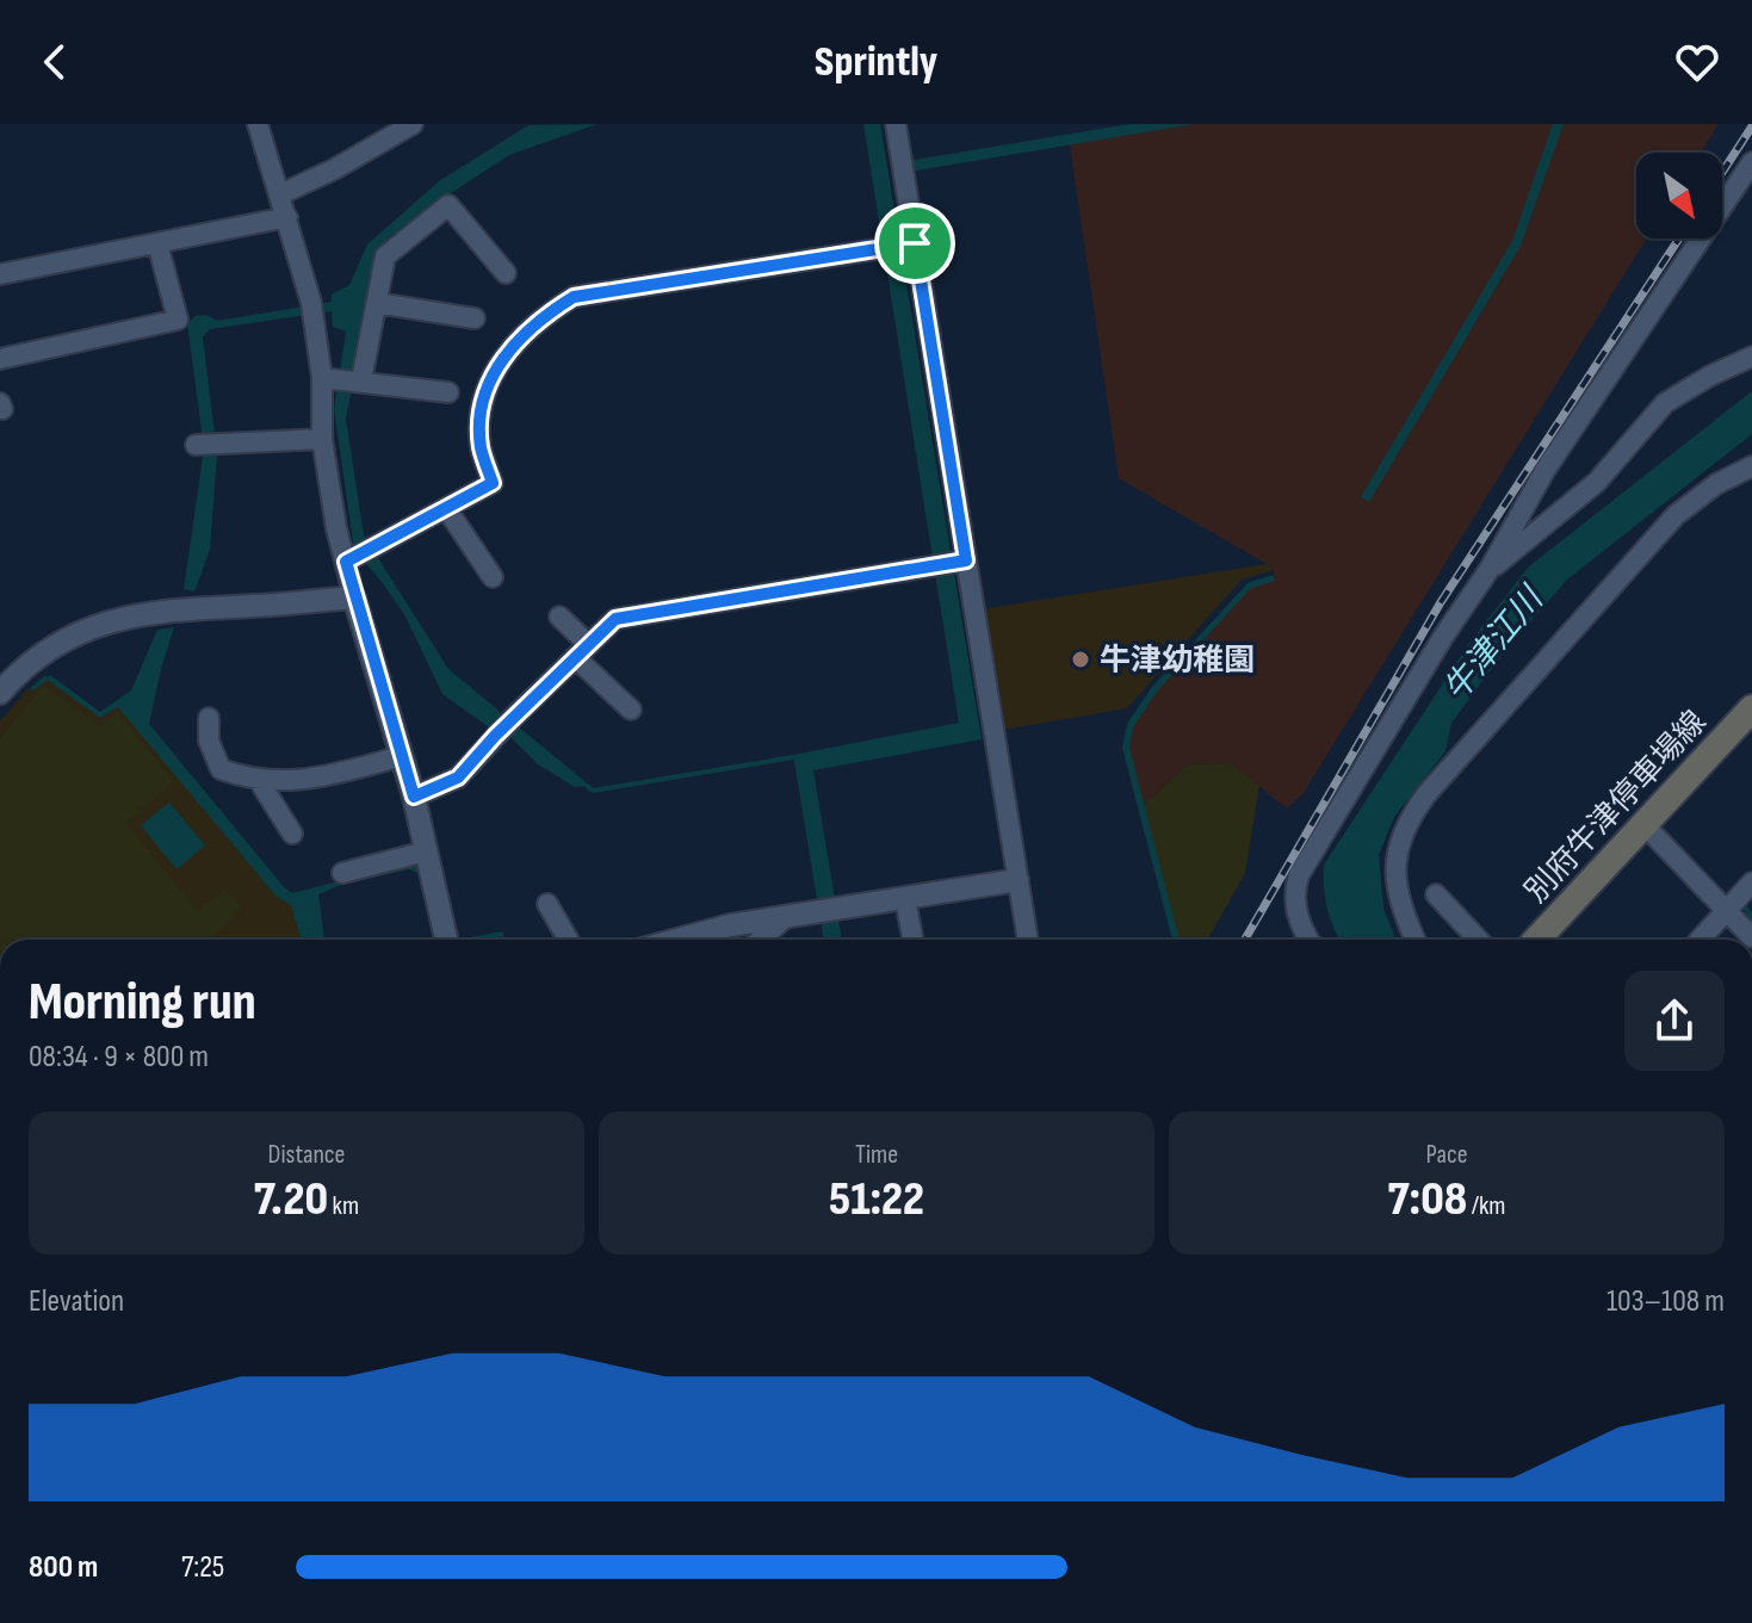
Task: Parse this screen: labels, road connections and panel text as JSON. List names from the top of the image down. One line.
{"streets":{"main road":["別府牛津停車場線"]},"water":["牛津江川"],"places":["牛津幼稚園"],"north":"bottom right","page":{"header":"Sprintly","heading":["Morning run","08:34 · 9 × 800 m"],"stats":[["Distance","7.20 km"],["Time","51:22"],["Pace","7:08 /km"]],"chart":["Elevation","103–108 m"],"list":[{"name":"800 m","note":"7:25"}]}}
